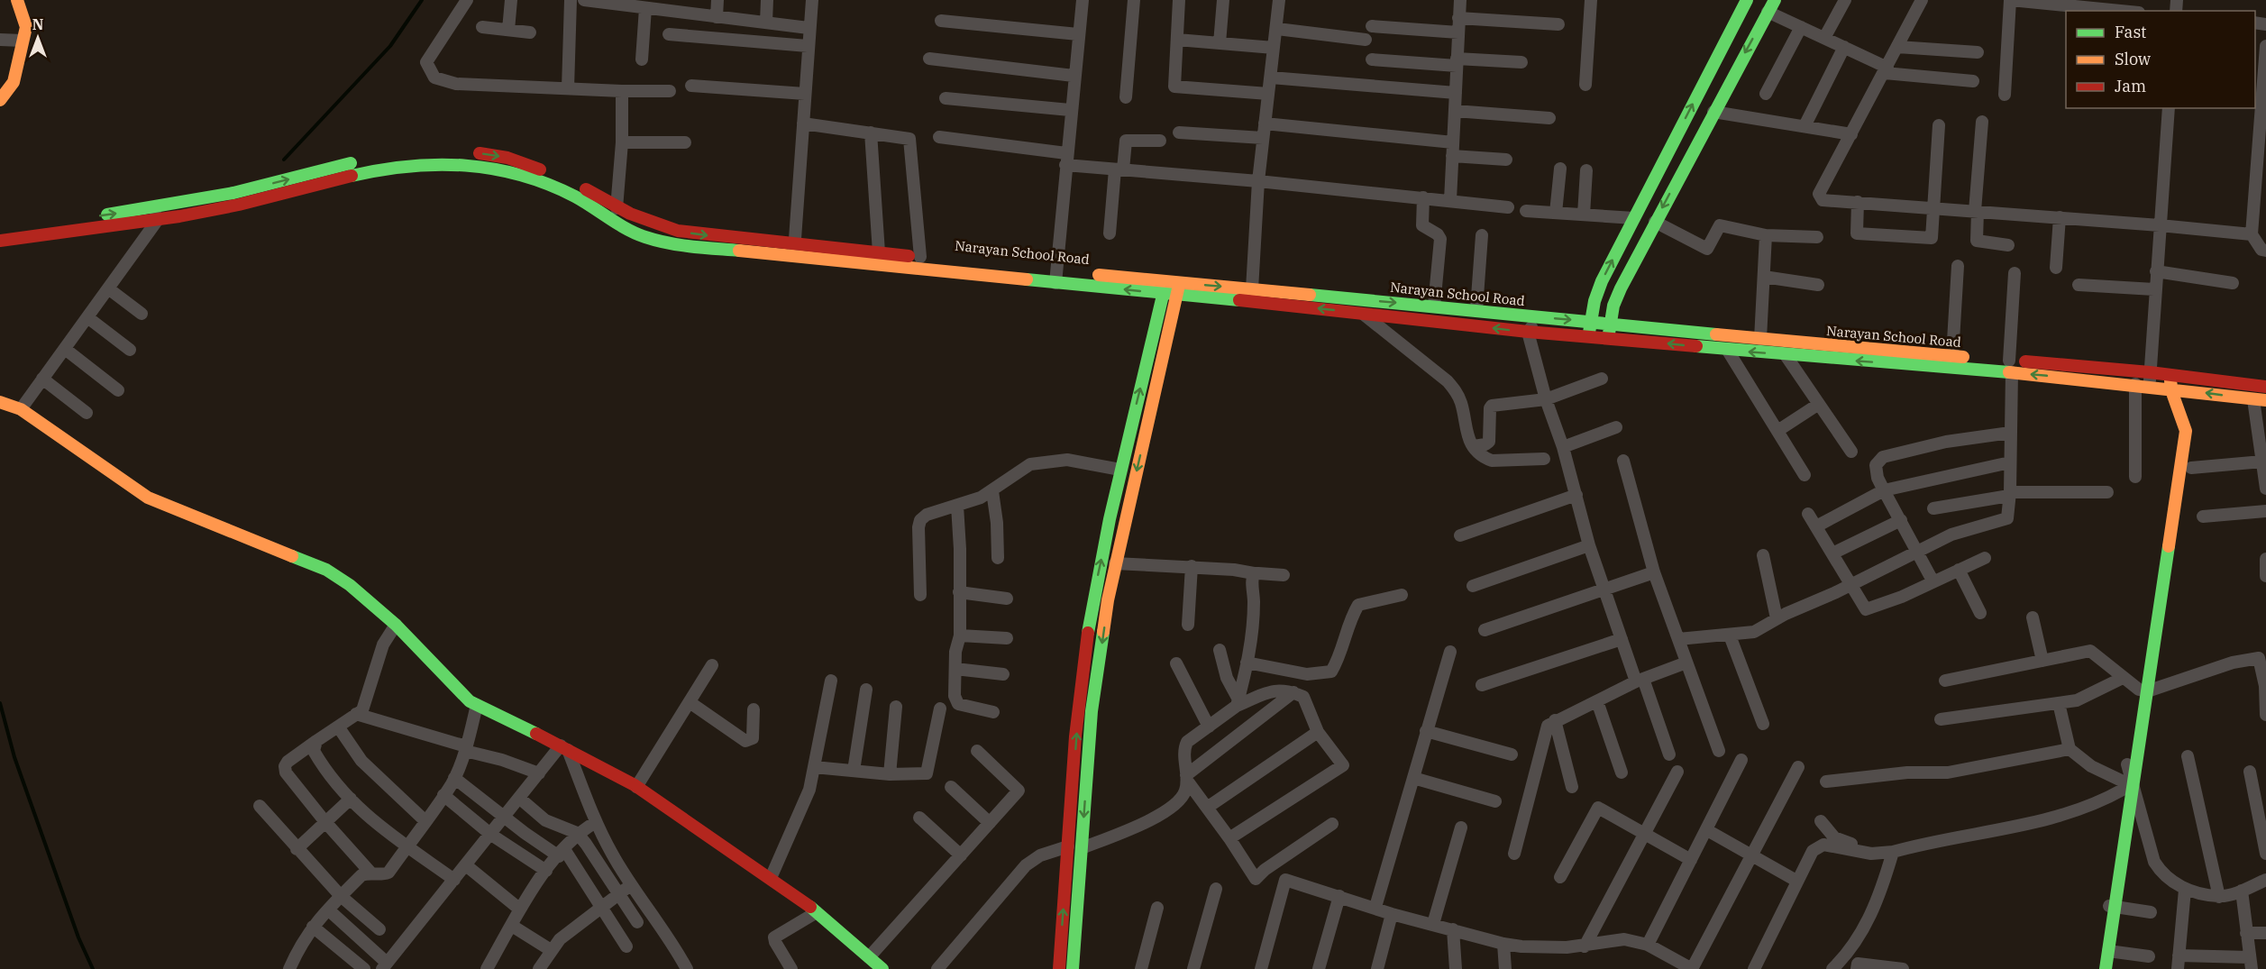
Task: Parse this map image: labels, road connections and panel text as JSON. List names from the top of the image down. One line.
{"streets":{"street":["Narayan School Road"]},"legend":["Fast","Slow","Jam"],"north":"top"}
